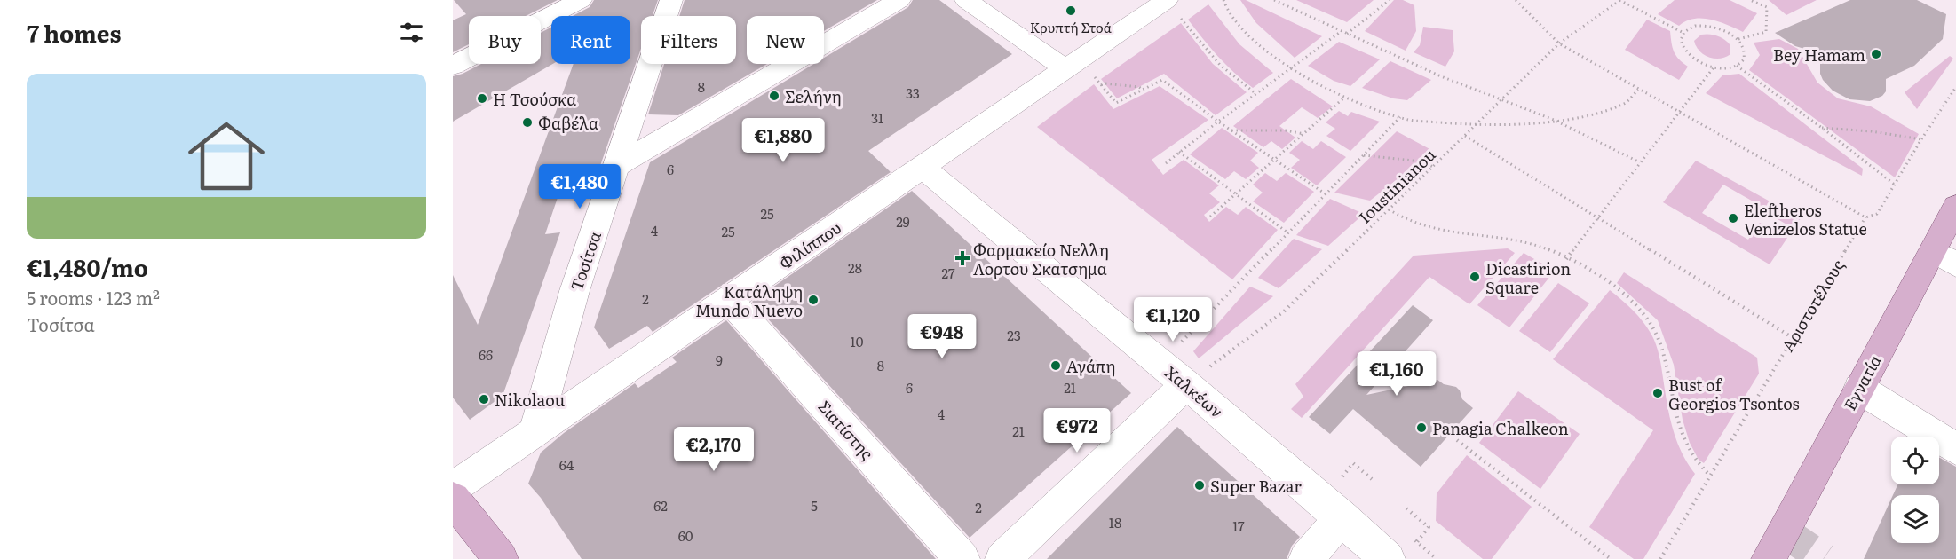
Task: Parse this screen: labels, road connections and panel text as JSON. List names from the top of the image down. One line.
{"streets":{"main road":["Εγνατία"],"street":["Φιλίππου","Τοσίτσα","Χαλκέων","Σιατίστης"],"path":["Ioustinianou","Αριστοτέλους"]},"crossings":[["Ioustinianou","Χαλκέων"],["Φιλίππου","Τοσίτσα"],["Φιλίππου","Χαλκέων"],["Φιλίππου","Σιατίστης"]],"places":{"other":["Κρυπτή Στοά","Bey Hamam","Σελήνη","Η Τσούσκα","Φαβέλα","Eleftheros Venizelos Statue","Dicastirion Square","Κατάληψη Mundo Nuevo","Αγάπη","Bust of Georgios Tsontos","Nikolaou","Panagia Chalkeon","Super Bazar"],"health":["Φαρμακείο Νελλη Λορτου Σκατσημα"]},"house_numbers":["8","33","31","6","25","29","4","25","28","27","2","23","10","66","9","8","6","21","4","21","64","62","5","2","18","17","60"],"page":{"heading":"7 homes","chip":["Buy","Rent","Filters","New"],"list":[{"name":"€1,480/mo","note":"5 rooms · 123 m² · Τοσίτσα"}],"price":["€1,880","€1,480","€1,120","€948","€1,160","€972","€2,170"]}}
